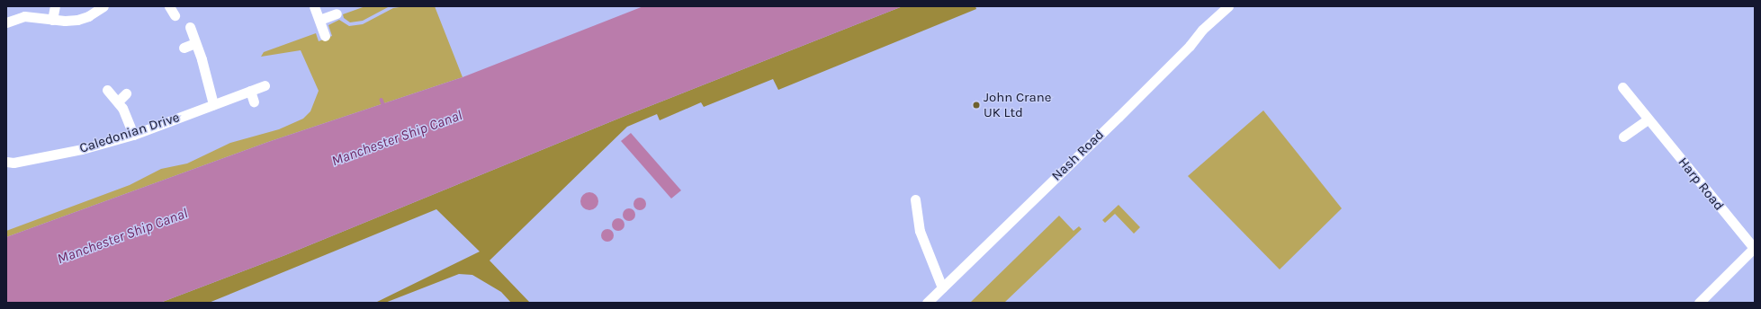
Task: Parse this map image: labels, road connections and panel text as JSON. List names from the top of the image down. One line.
{"streets":{"street":["Caledonian Drive","Nash Road","Harp Road"]},"water":["Manchester Ship Canal"],"places":["John Crane UK Ltd"]}
